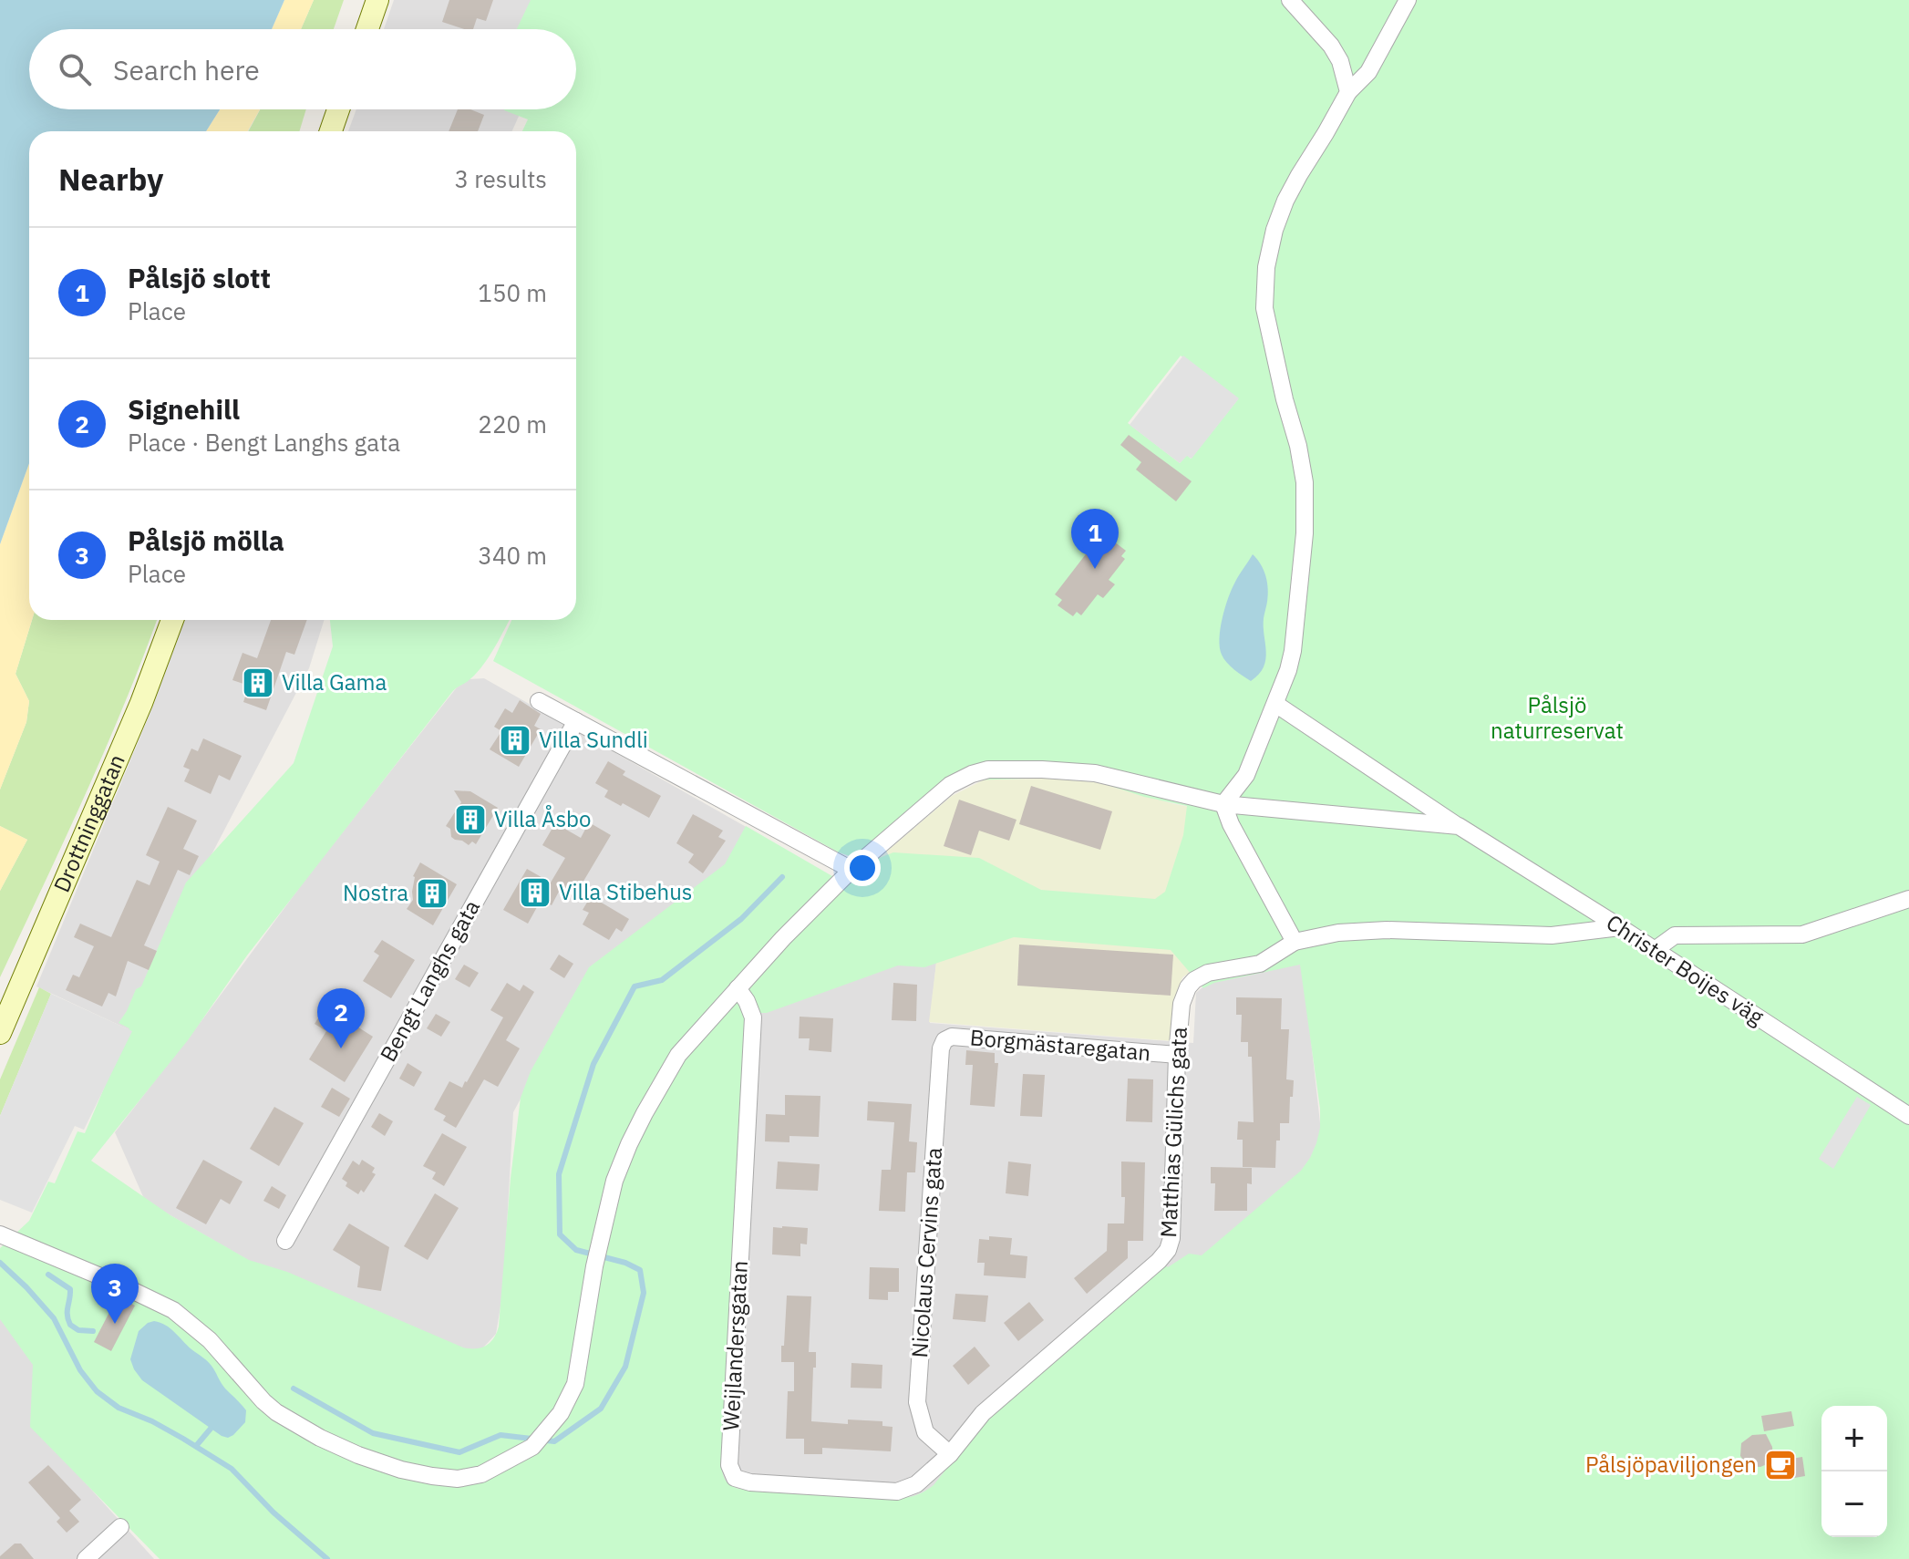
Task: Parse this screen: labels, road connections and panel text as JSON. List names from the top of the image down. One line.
{"streets":{"street":["Drottninggatan","Christer Boijes väg","Bengt Langhs gata","Borgmästaregatan","Matthias Gülichs gata","Nicolaus Cervins gata","Weijlandersgatan"]},"crossings":[["Christer Boijes väg","Matthias Gülichs gata"],["Christer Boijes väg","Weijlandersgatan"],["Borgmästaregatan","Matthias Gülichs gata"],["Borgmästaregatan","Nicolaus Cervins gata"],["Matthias Gülichs gata","Nicolaus Cervins gata"],["Matthias Gülichs gata","Weijlandersgatan"],["Nicolaus Cervins gata","Weijlandersgatan"]],"parks":["Pålsjö naturreservat"],"places":{"building":["Villa Gama","Villa Sundli","Villa Åsbo","Villa Stibehus","Nostra"],"cafe":["Pålsjöpaviljongen"]},"page":{"search":"Search here","heading":["Nearby","3 results"],"list":[{"mark":"1","name":"Pålsjö slott","note":"Place","value":"150 m"},{"mark":"2","name":"Signehill","note":"Place · Bengt Langhs gata","value":"220 m"},{"mark":"3","name":"Pålsjö mölla","note":"Place","value":"340 m"}],"pins":["1","2","3"],"map_buttons":["+","−"]}}
